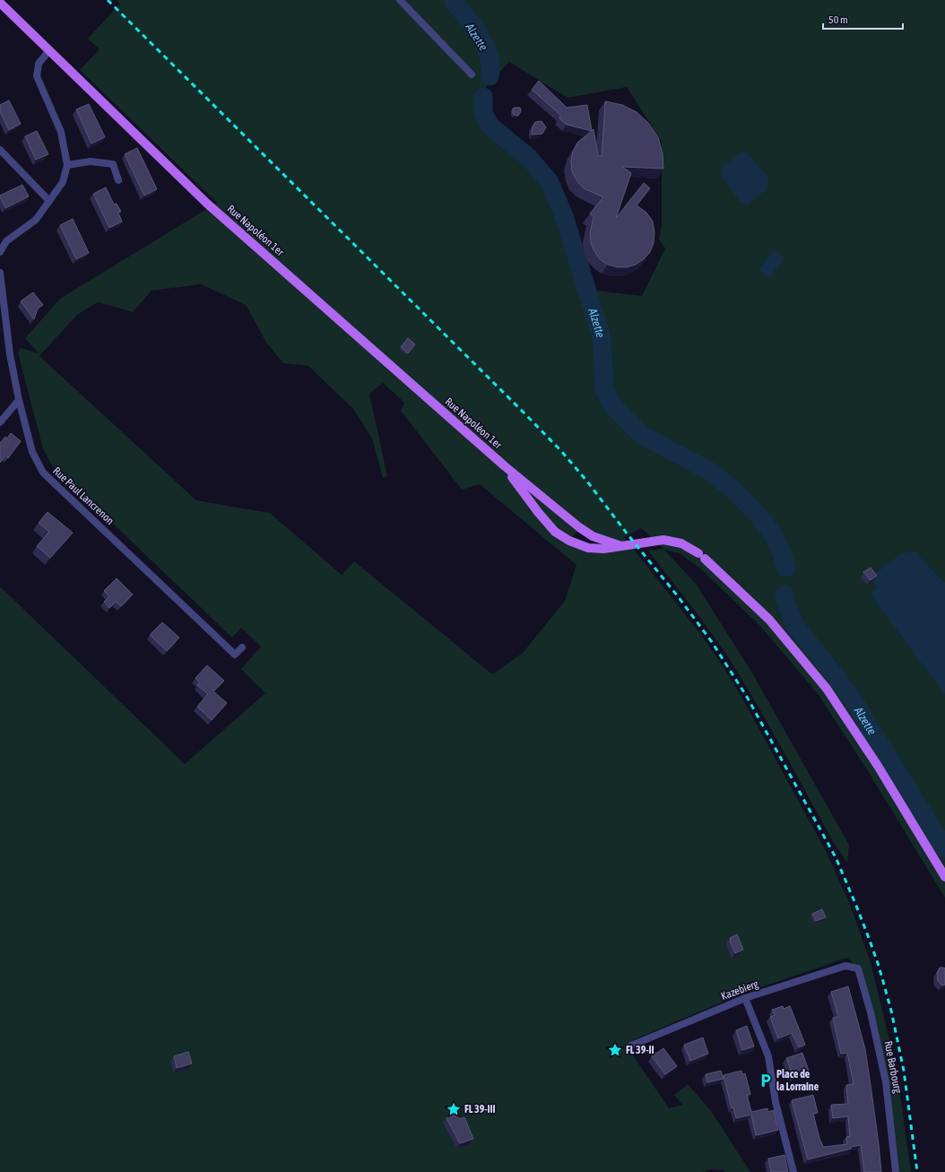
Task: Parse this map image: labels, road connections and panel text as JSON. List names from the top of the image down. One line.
{"streets":{"main road":["Rue Napoléon 1er"],"street":["Rue Paul Lancrenon","Kazebierg","Rue Barbourg"]},"crossings":[["Kazebierg","Rue Barbourg"]],"water":["Alzette"],"places":{"place":["FL 39-II","FL 39-III"],"parking":["Place de la Lorraine"]},"scale_bar":"50 m"}
